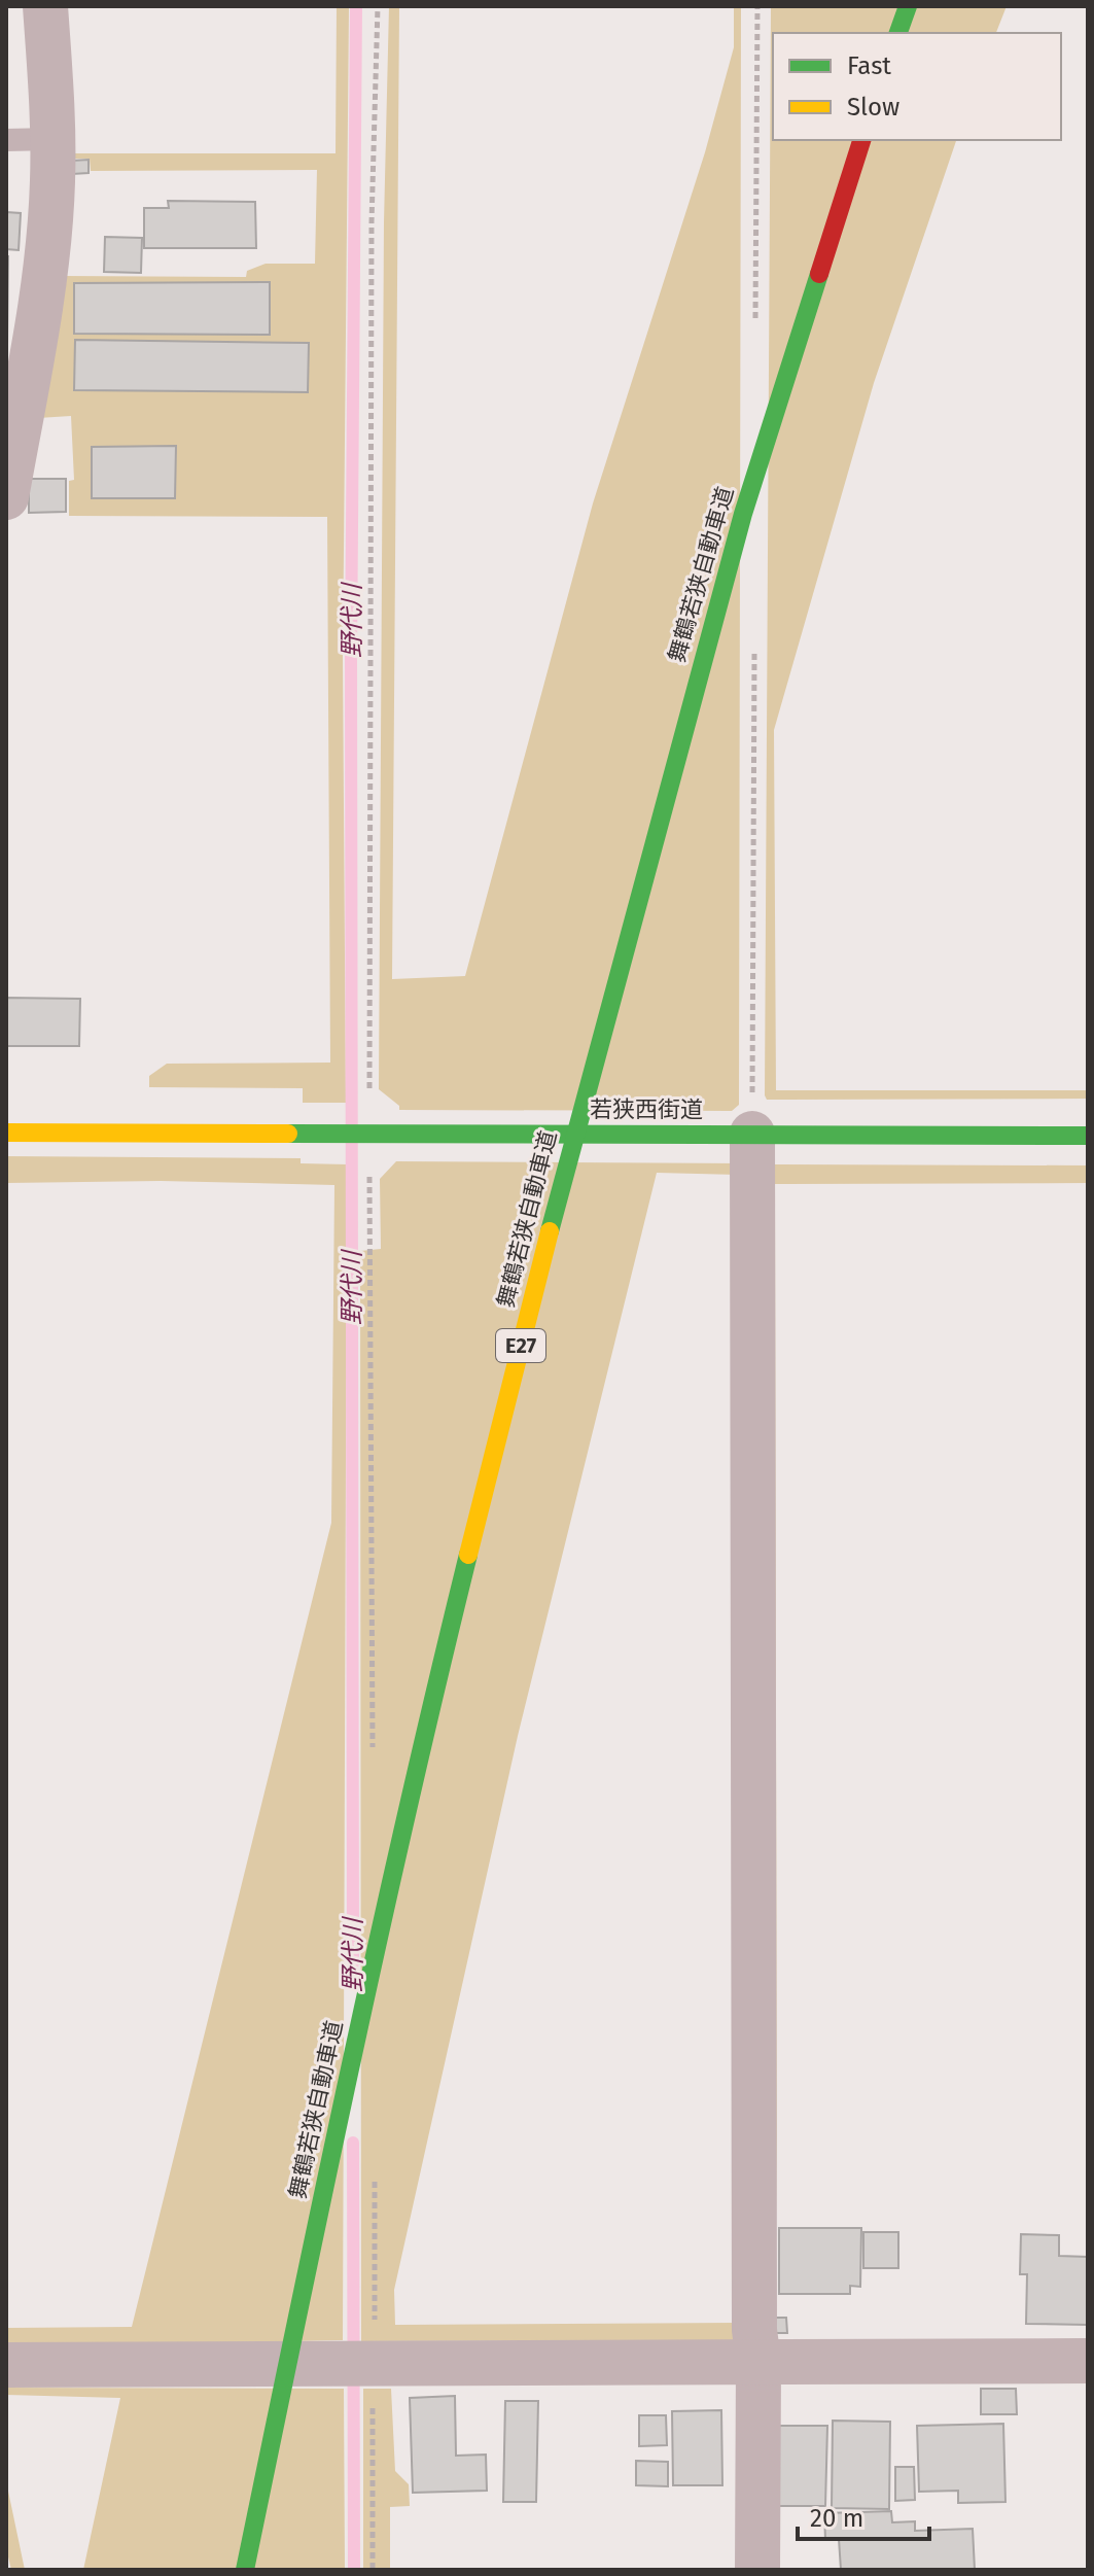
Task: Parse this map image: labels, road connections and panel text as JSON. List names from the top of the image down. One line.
{"streets":{"main road":["舞鶴若狭自動車道","若狭西街道","E27"]},"water":["野代川"],"legend":["Fast","Slow"],"scale_bar":"20 m"}
